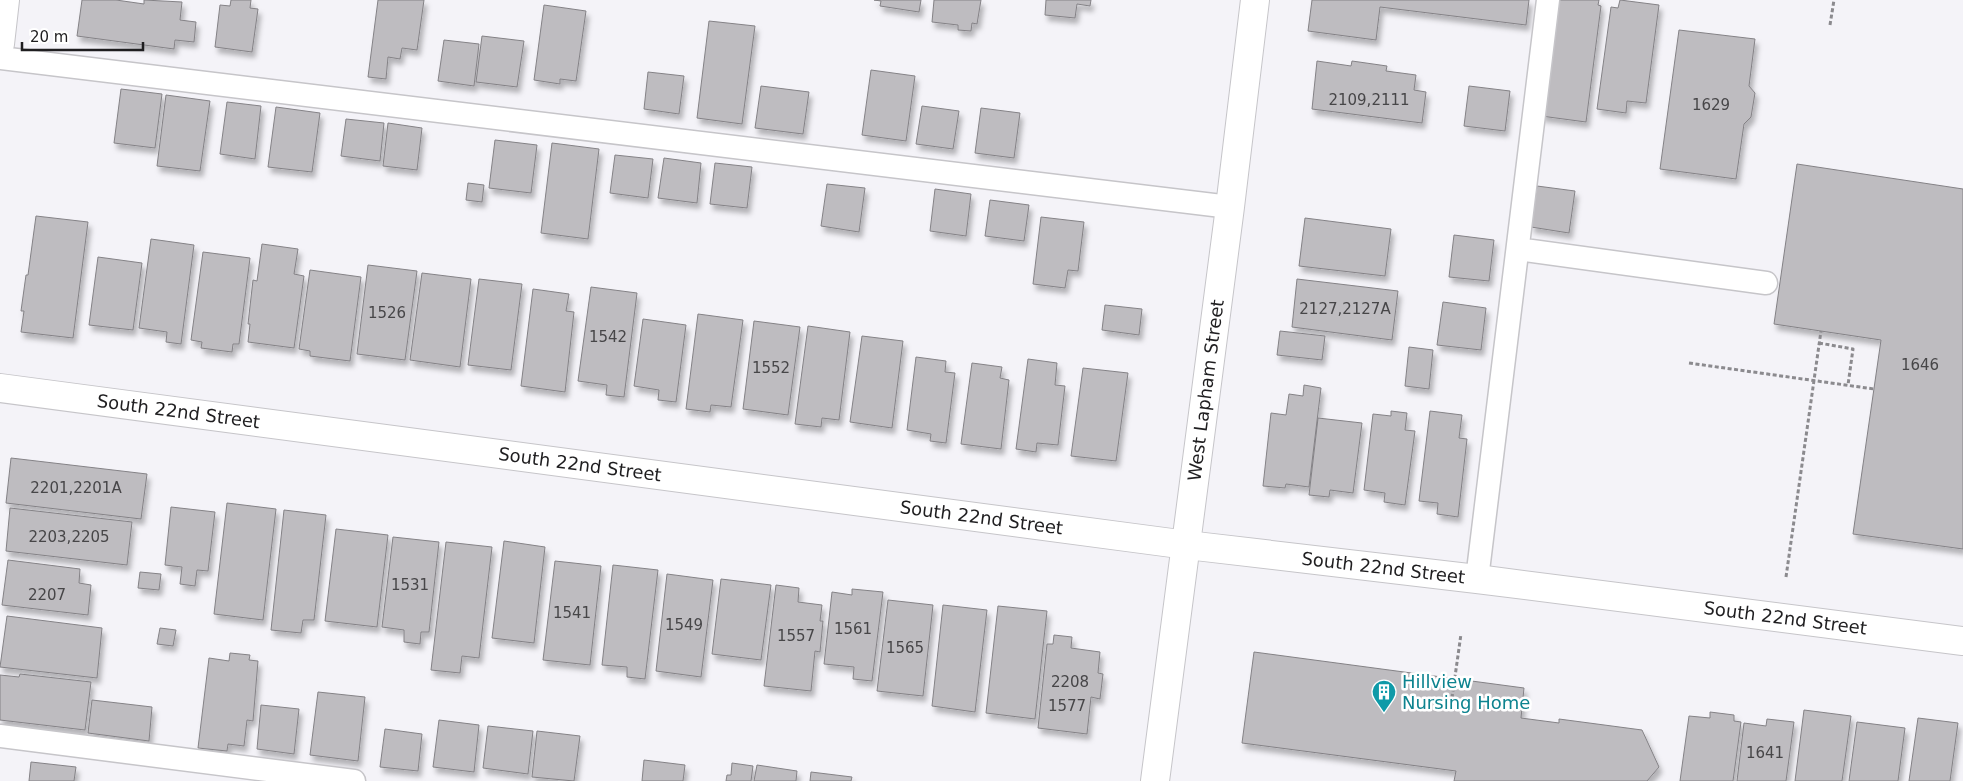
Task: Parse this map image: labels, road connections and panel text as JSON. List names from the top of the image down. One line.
{"streets":{"street":["West Lapham Street","South 22nd Street"]},"crossings":[["West Lapham Street","South 22nd Street"]],"places":{"building":["Hillview Nursing Home"]},"house_numbers":["2109,2111","1629","2127,2127A","1526","1542","1646","1552","2201,2201A","2203,2205","1531","2207","1541","1549","1561","1557","1565","2208","1577","1641"],"scale_bar":"20 m"}
